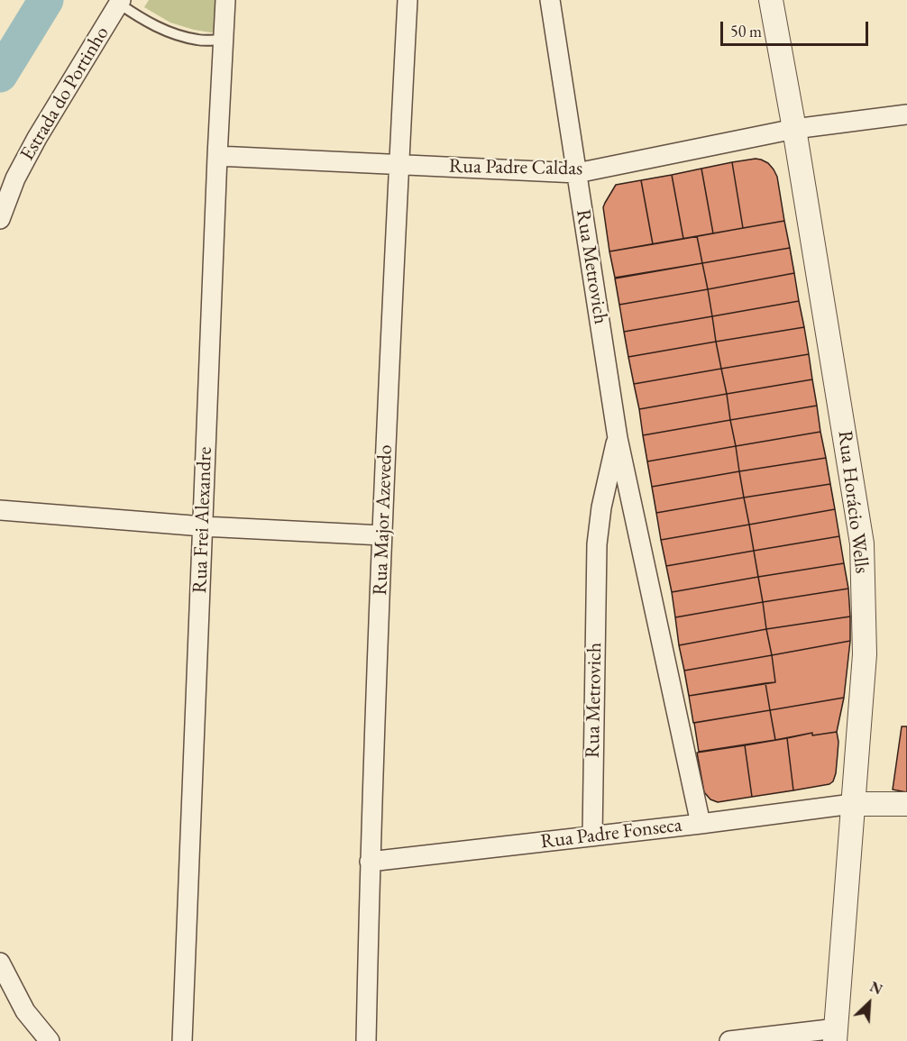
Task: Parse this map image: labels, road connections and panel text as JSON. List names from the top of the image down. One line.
{"streets":{"street":["Estrada do Portinho","Rua Padre Caldas","Rua Metrovich","Rua Horácio Wells","Rua Frei Alexandre","Rua Major Azevedo","Rua Padre Fonseca"]},"crossings":[["Rua Padre Caldas","Rua Metrovich"],["Rua Padre Caldas","Rua Horácio Wells"],["Rua Padre Caldas","Rua Frei Alexandre"],["Rua Padre Caldas","Rua Major Azevedo"],["Rua Metrovich","Rua Padre Fonseca"],["Rua Horácio Wells","Rua Padre Fonseca"],["Rua Major Azevedo","Rua Padre Fonseca"]],"scale_bar":"50 m","north":"top right"}
